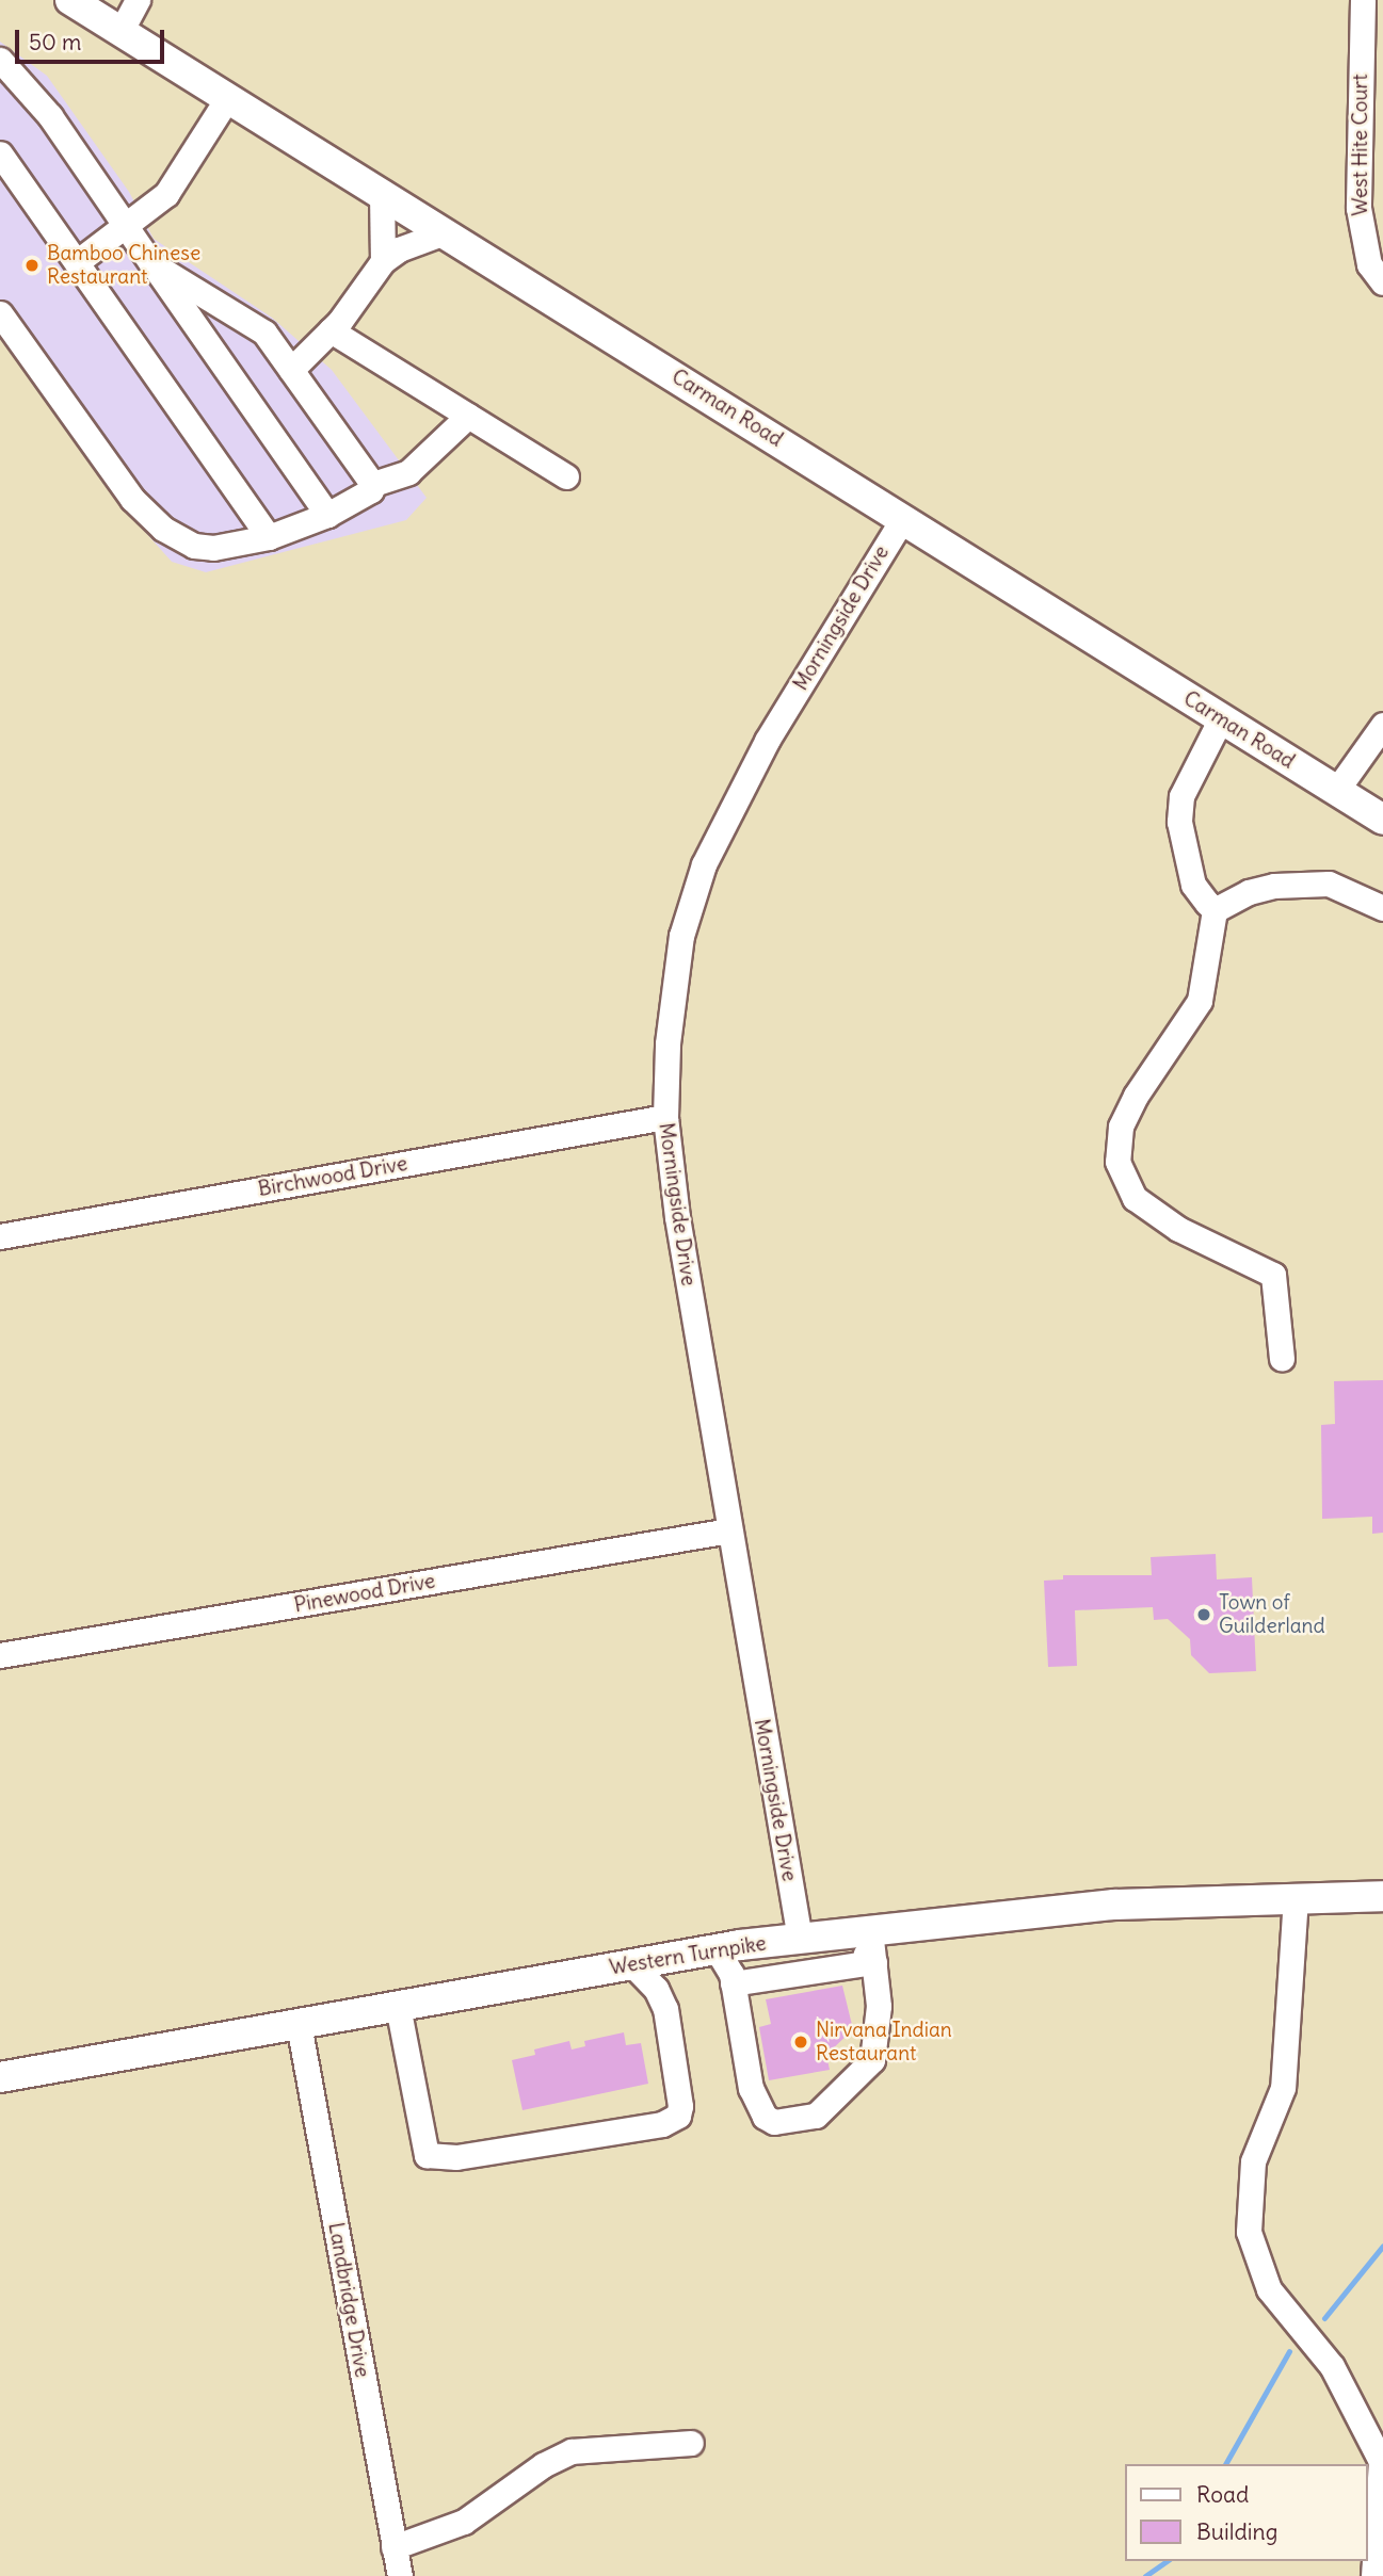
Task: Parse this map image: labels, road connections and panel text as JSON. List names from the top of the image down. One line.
{"streets":{"main road":["Carman Road","Western Turnpike"],"street":["West Hite Court","Morningside Drive","Birchwood Drive","Pinewood Drive","Landbridge Drive"]},"crossings":[["Carman Road","Morningside Drive"],["Morningside Drive","Birchwood Drive"],["Morningside Drive","Pinewood Drive"],["Morningside Drive","Western Turnpike"],["Western Turnpike","Landbridge Drive"]],"places":["Bamboo Chinese Restaurant","Town of Guilderland","Nirvana Indian Restaurant"],"legend":["Road","Building"],"scale_bar":"50 m"}
